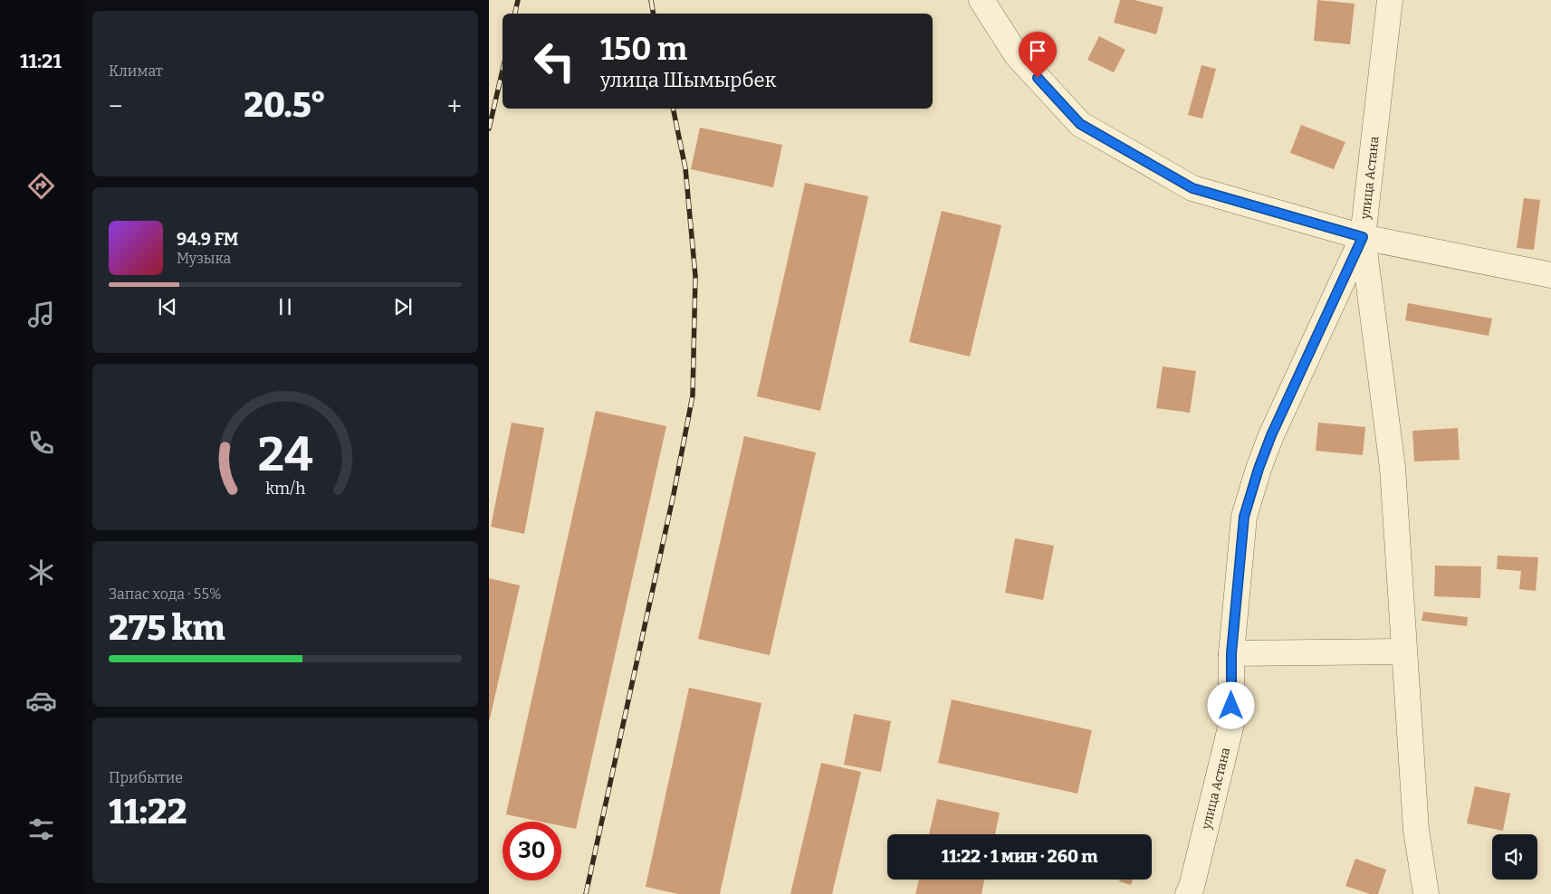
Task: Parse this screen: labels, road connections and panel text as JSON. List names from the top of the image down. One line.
{"streets":{"street":["улица Астана"]},"page":{"tabs":"11:21","tile":["Климат",["Запас хода · 55%","275 km"],["Прибытие","11:22"]],"turn":["150 m","улица Шымырбек"],"heat":["−","20.5°","+"],"song":["94.9 FM","Музыка"],"limit":"30","trip":"11:22 · 1 мин · 260 m","gauge":["24","km/h"]}}
